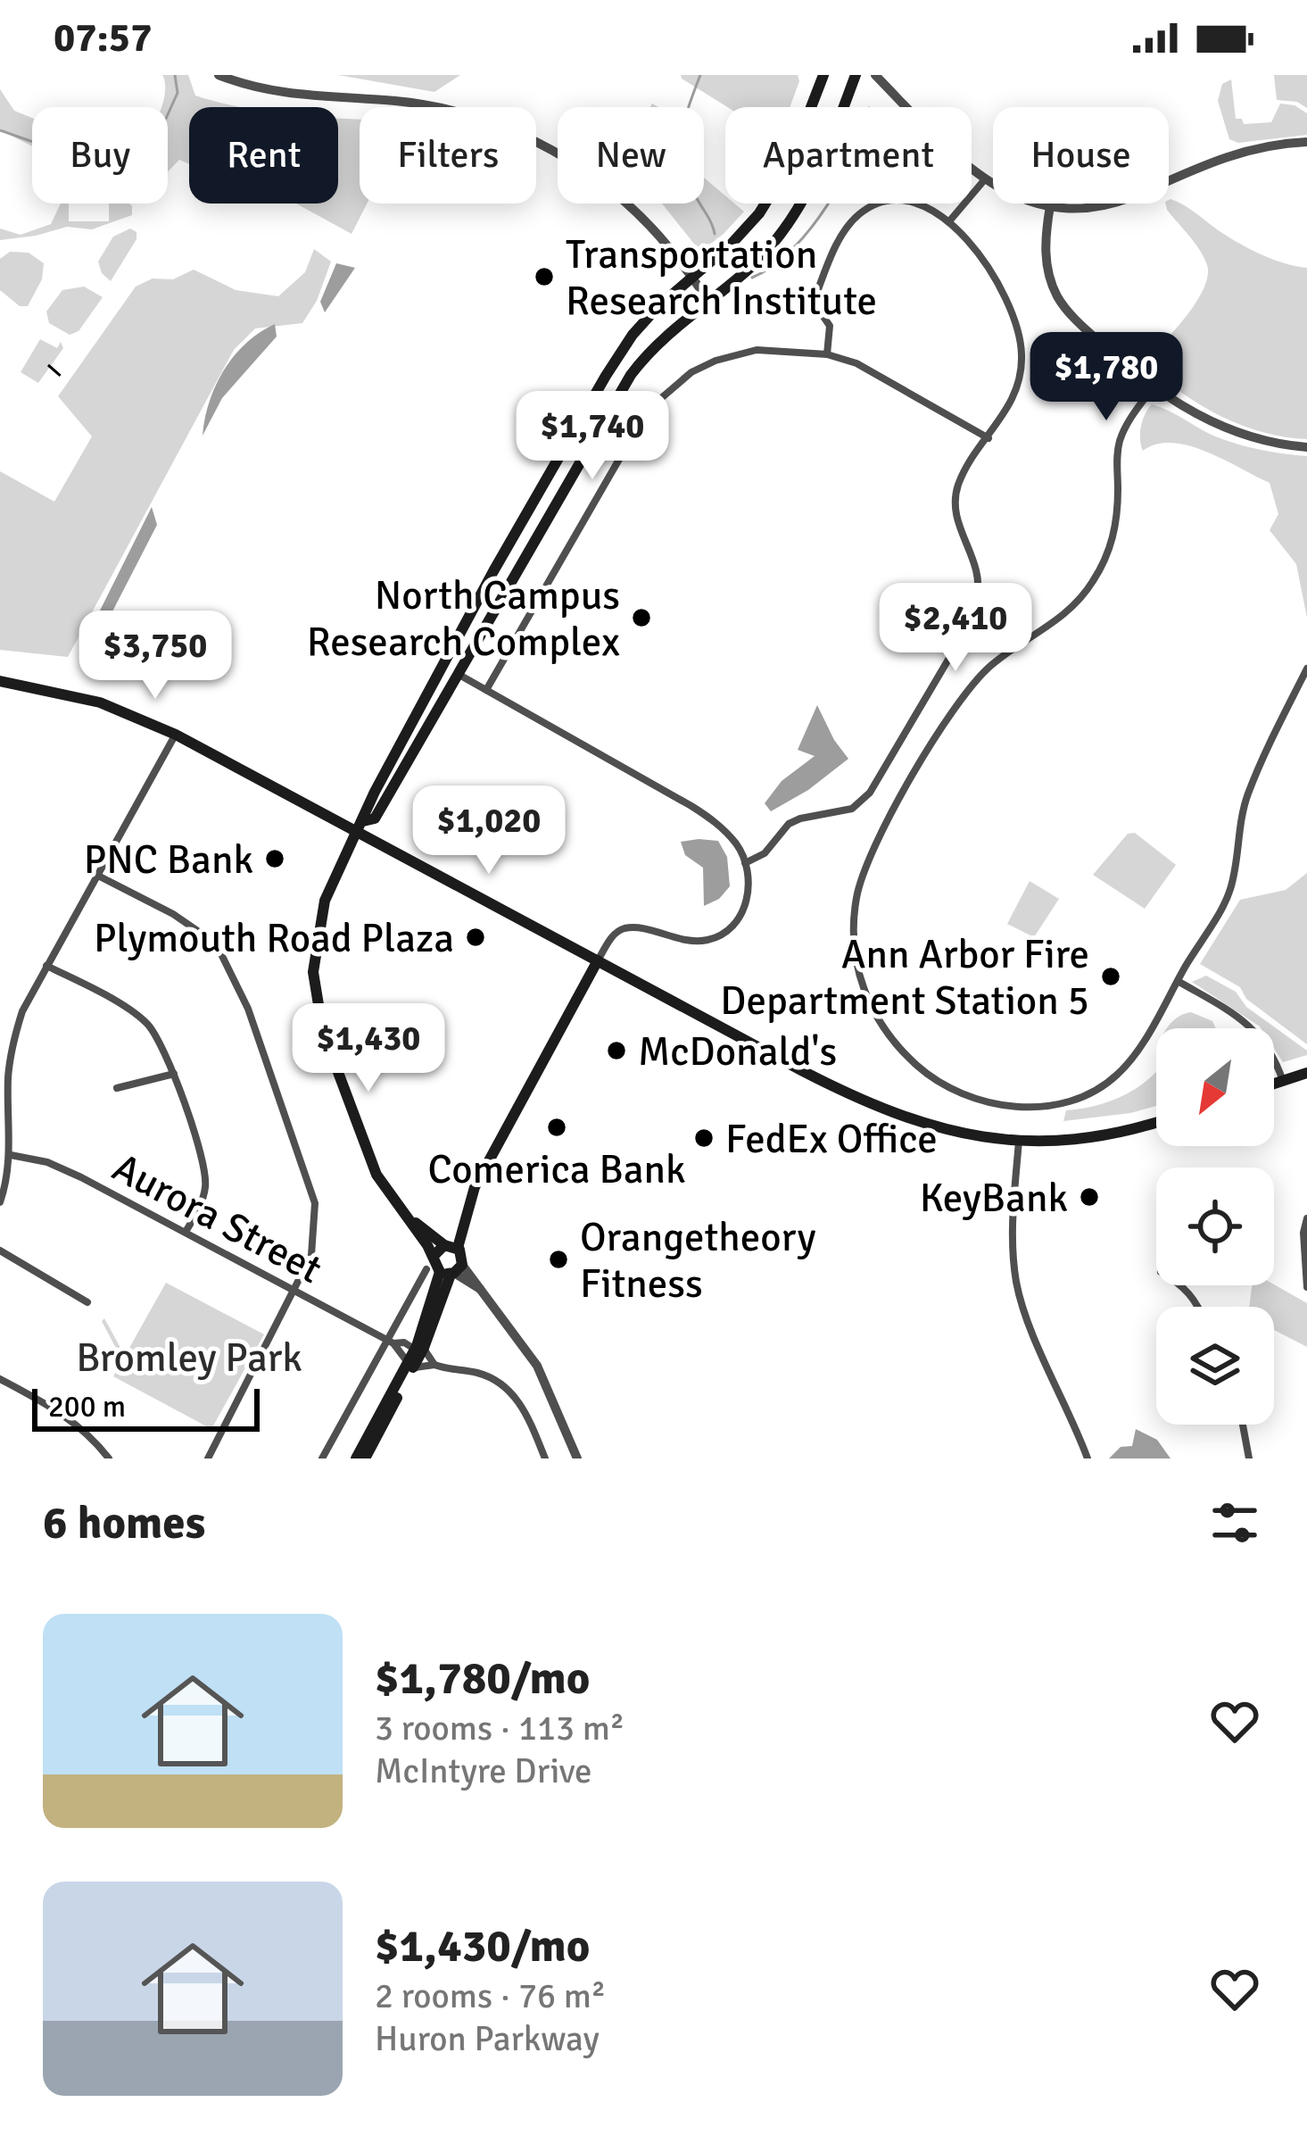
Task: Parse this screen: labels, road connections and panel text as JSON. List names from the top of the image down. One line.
{"streets":{"street":["Aurora Street"]},"parks":["Bromley Park"],"places":["Transportation Research Institute","North Campus Research Complex","PNC Bank","Plymouth Road Plaza","Ann Arbor Fire Department Station 5","McDonald's","Comerica Bank","FedEx Office","KeyBank","Orangetheory Fitness"],"scale_bar":"200 m","north":"bottom left","page":{"status":"07:57","chip":["Buy","Rent","Filters","New","Apartment","House"],"price":["$1,780","$1,740","$2,410","$3,750","$1,020","$1,430"],"scale":"200 m","heading":"6 homes","list":[{"name":"$1,780/mo","note":"3 rooms · 113 m² · McIntyre Drive"},{"name":"$1,430/mo","note":"2 rooms · 76 m² · Huron Parkway"}]}}
